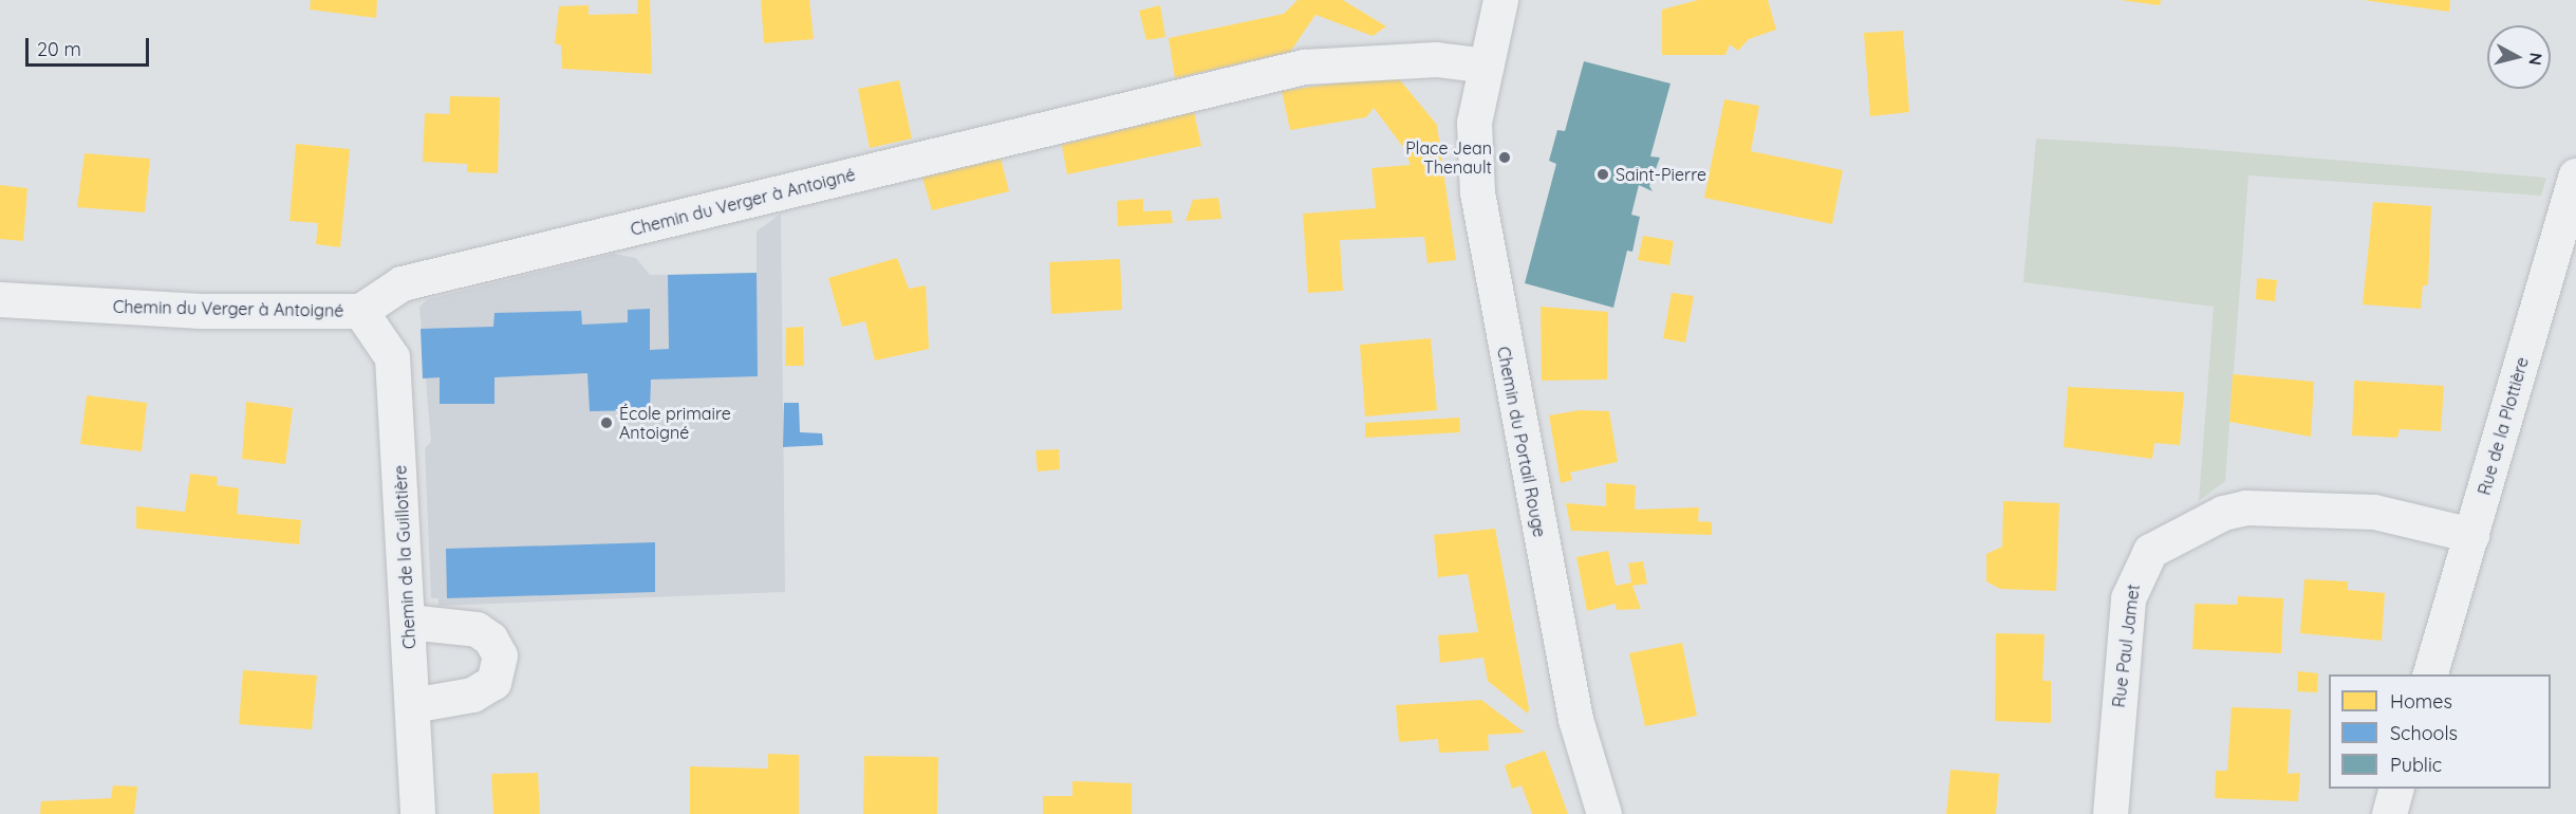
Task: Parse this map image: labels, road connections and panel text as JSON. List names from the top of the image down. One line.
{"streets":{"street":["Chemin du Verger à Antoigné","Rue de la Plottière","Chemin du Portail Rouge","Chemin de la Guillotière","Rue Paul Jamet"]},"crossings":[["Chemin du Verger à Antoigné","Chemin du Portail Rouge"],["Chemin du Verger à Antoigné","Chemin de la Guillotière"],["Rue de la Plottière","Rue Paul Jamet"]],"places":["Place Jean Thenault","Saint-Pierre","École primaire Antoigné"],"legend":["Homes","Schools","Public"],"scale_bar":"20 m","north":"right"}
